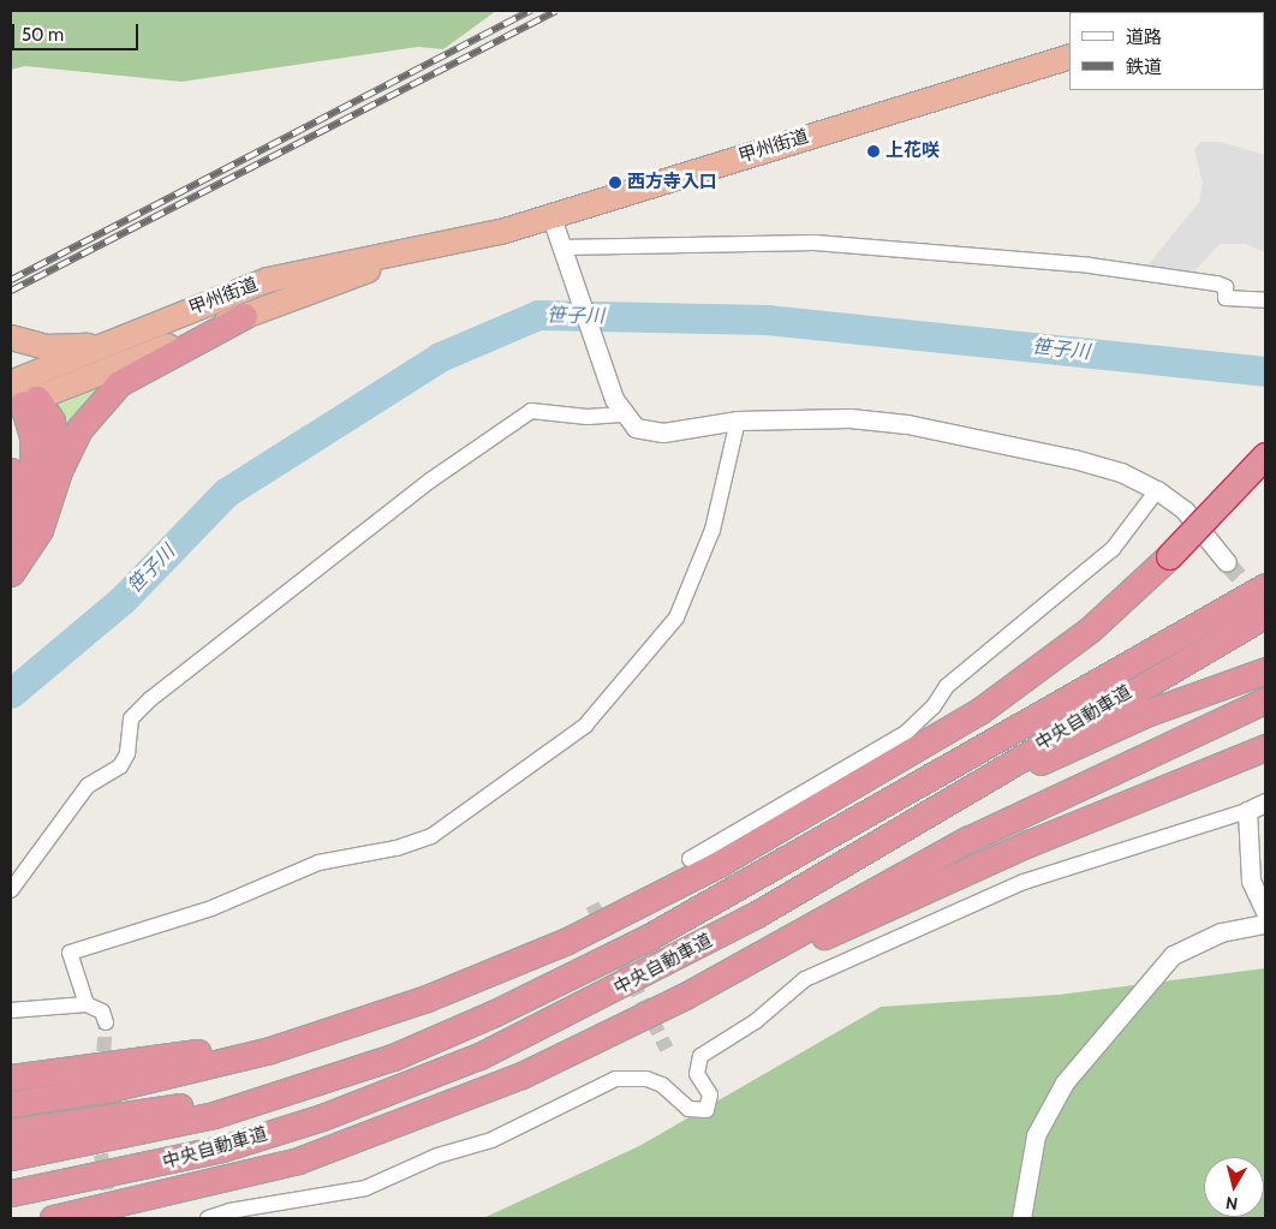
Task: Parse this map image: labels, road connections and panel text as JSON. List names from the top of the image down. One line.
{"streets":{"highway":["甲州街道","中央自動車道"]},"water":["笹子川"],"places":["上花咲","西方寺入口"],"legend":["道路","鉄道"],"scale_bar":"50 m","north":"bottom"}
